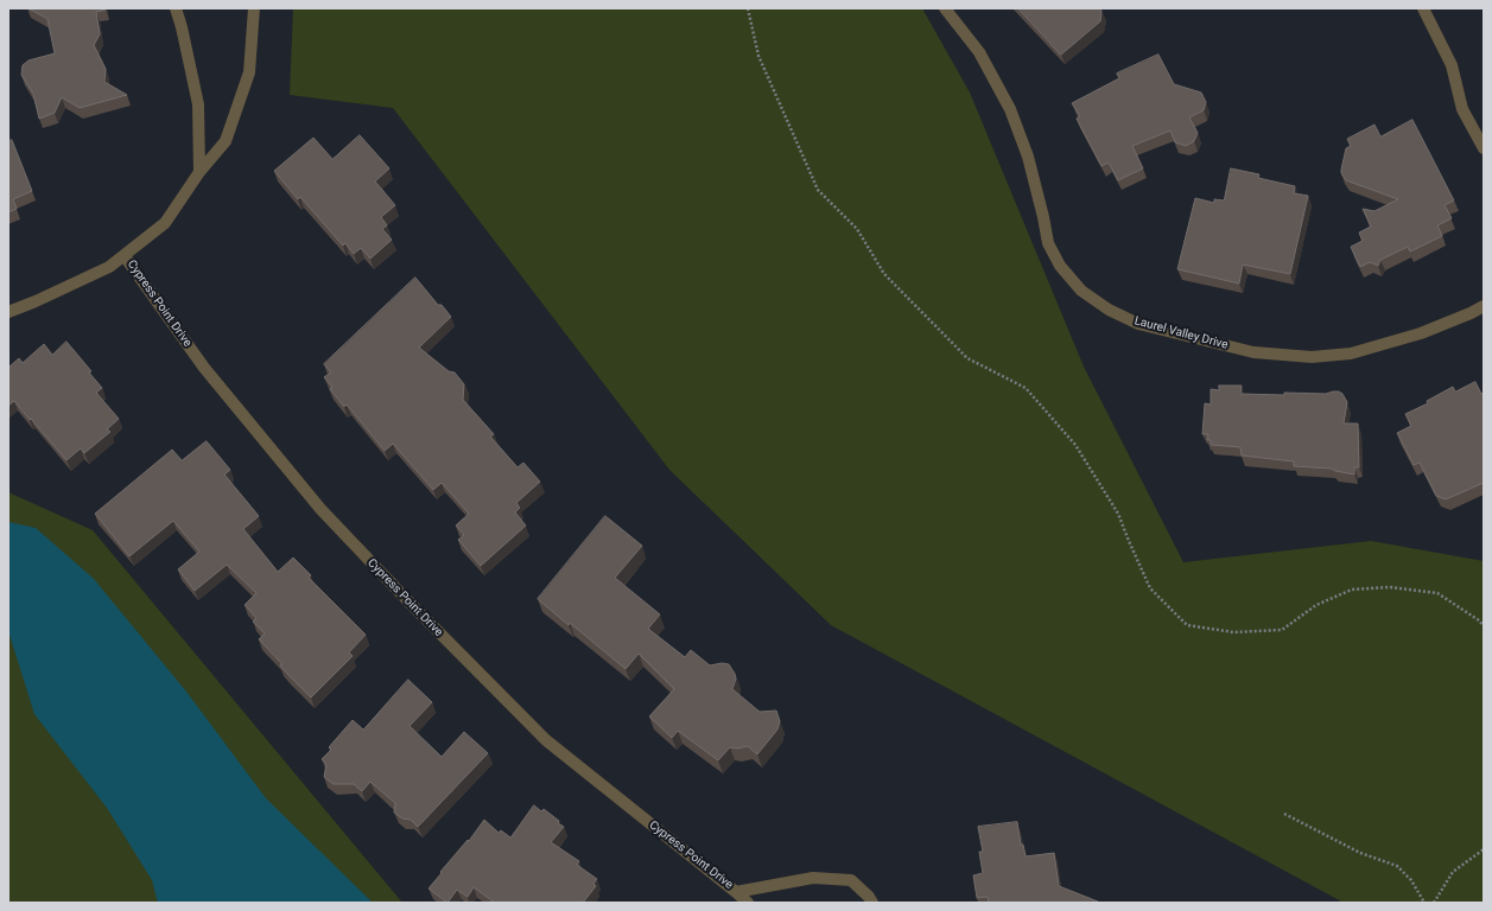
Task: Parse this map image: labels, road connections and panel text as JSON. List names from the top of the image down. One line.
{"streets":{"street":["Cypress Point Drive","Laurel Valley Drive"]}}
